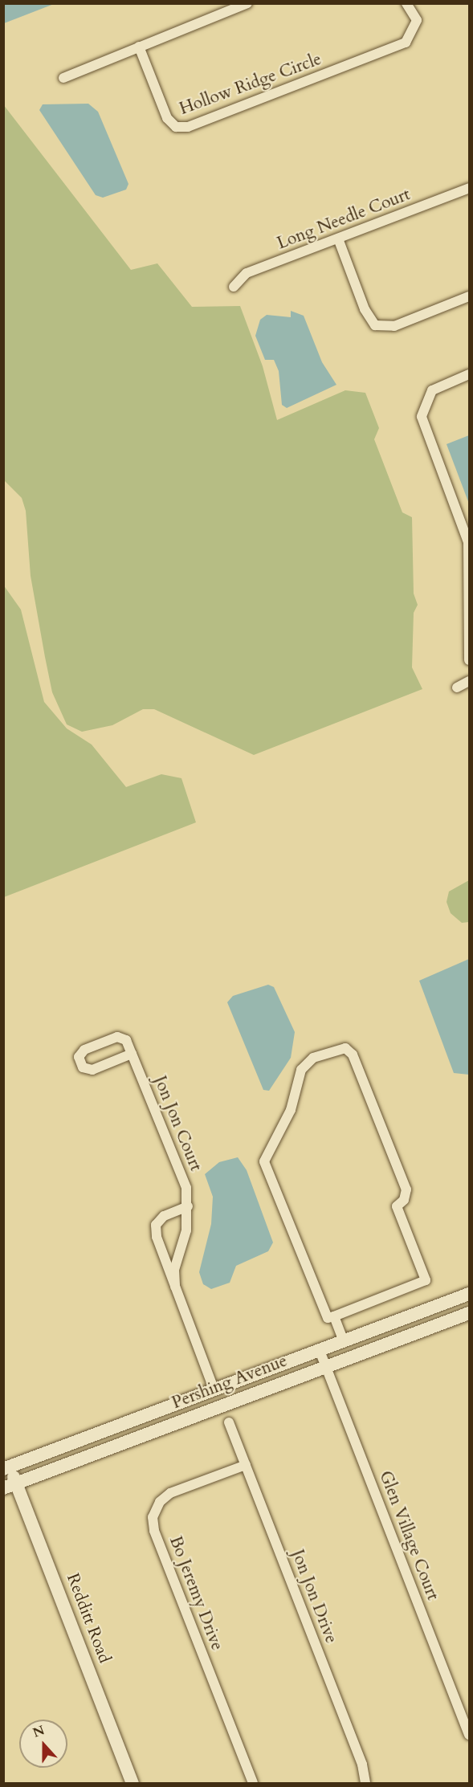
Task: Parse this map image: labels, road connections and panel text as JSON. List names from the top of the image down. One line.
{"streets":{"street":["Hollow Ridge Circle","Long Needle Court","Jon Jon Court","Pershing Avenue","Glen Village Court","Bo Jeremy Drive","Jon Jon Drive","Redditt Road"]},"crossings":[["Jon Jon Court","Pershing Avenue"],["Pershing Avenue","Glen Village Court"],["Pershing Avenue","Redditt Road"],["Bo Jeremy Drive","Jon Jon Drive"]],"north":"top"}
